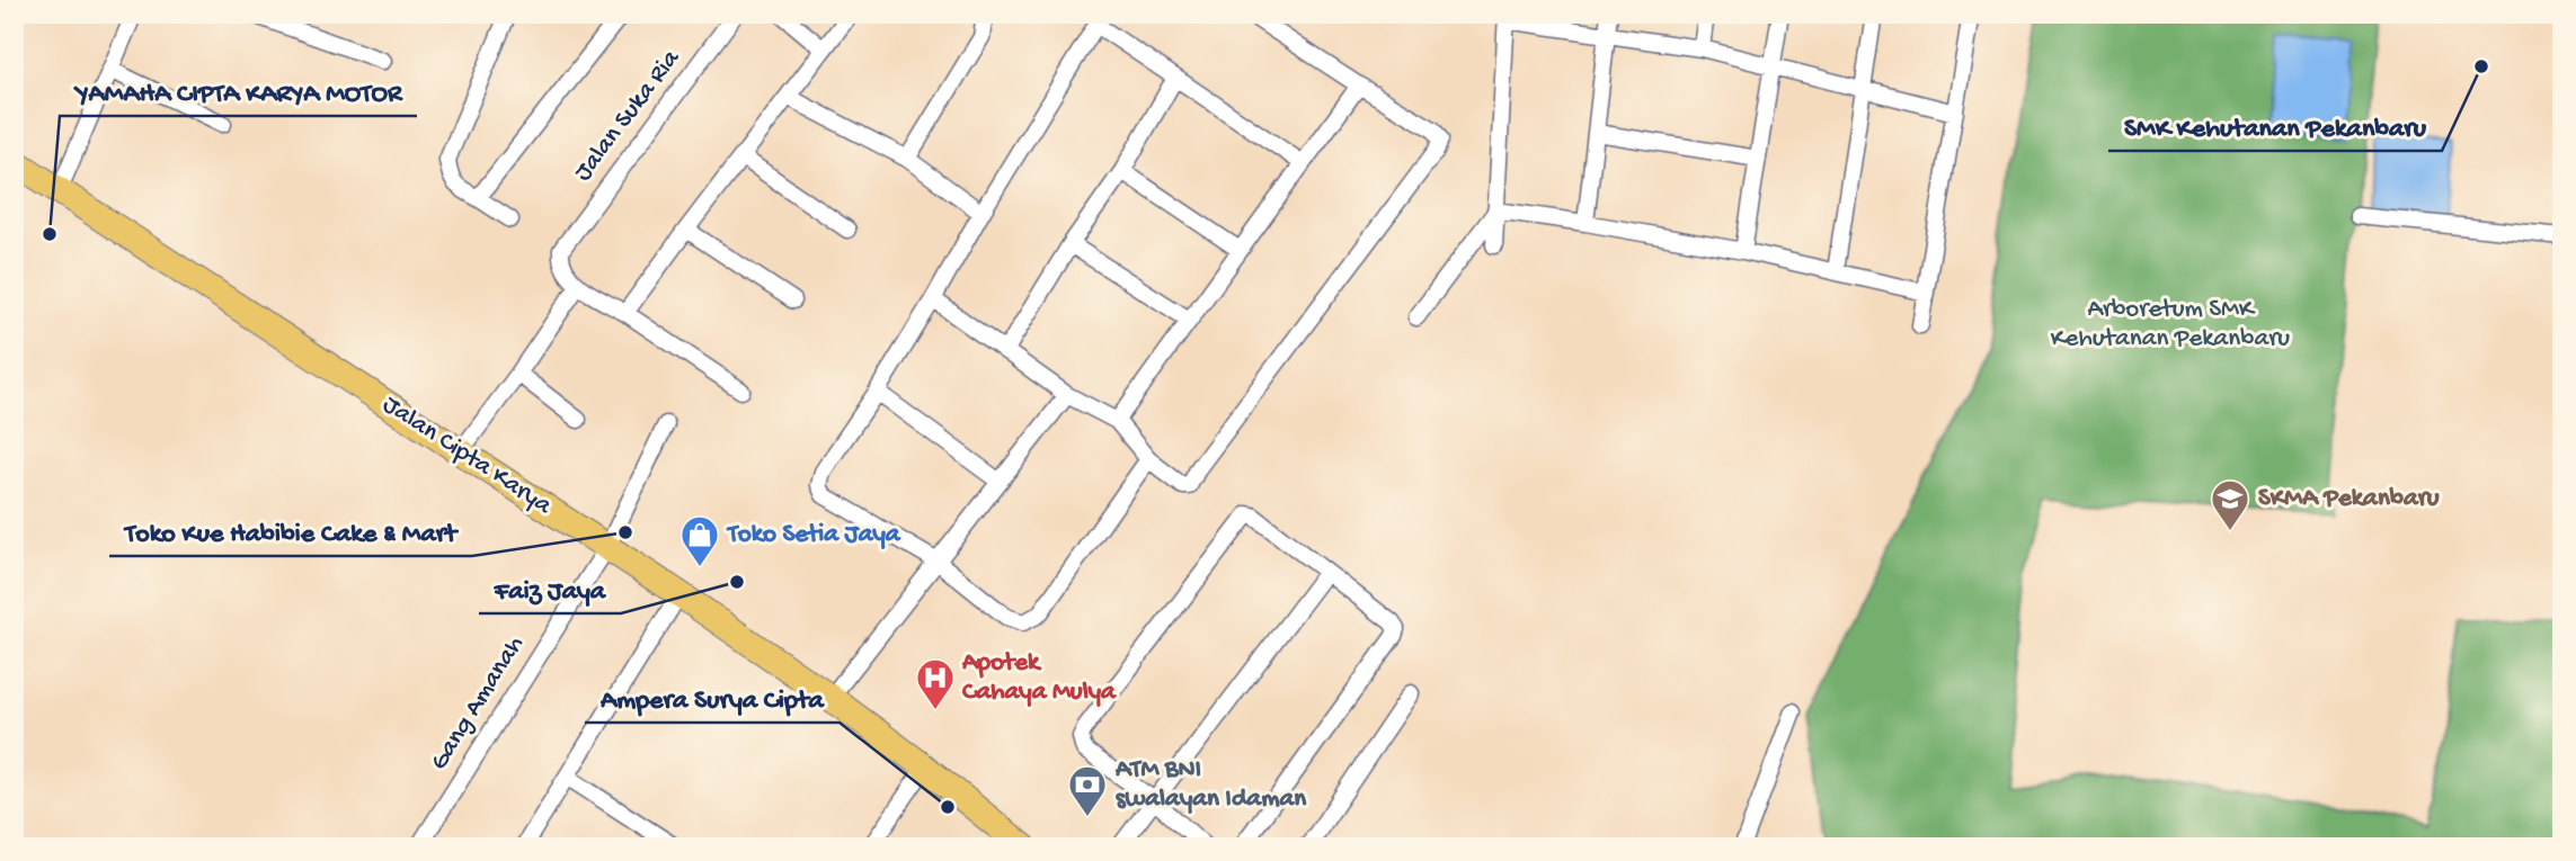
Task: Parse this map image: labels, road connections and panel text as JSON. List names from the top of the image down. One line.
{"streets":{"main road":["Jalan Cipta Karya"],"street":["Jalan Suka Ria","Gang Amanah"]},"crossings":[["Jalan Cipta Karya","Gang Amanah"]],"parks":["Arboretum SMK Kehutanan Pekanbaru"],"places":{"other":["SMK Kehutanan Pekanbaru","YAMAHA CIPTA KARYA MOTOR","Toko Kue Habibie Cake & Mart","Faiz Jaya","Ampera Surya Cipta"],"school or university":["SKMA Pekanbaru"],"shop":["Toko Setia Jaya"],"hospital":["Apotek Cahaya Mulya"],"bank":["ATM BNI swalayan Idaman"]}}
